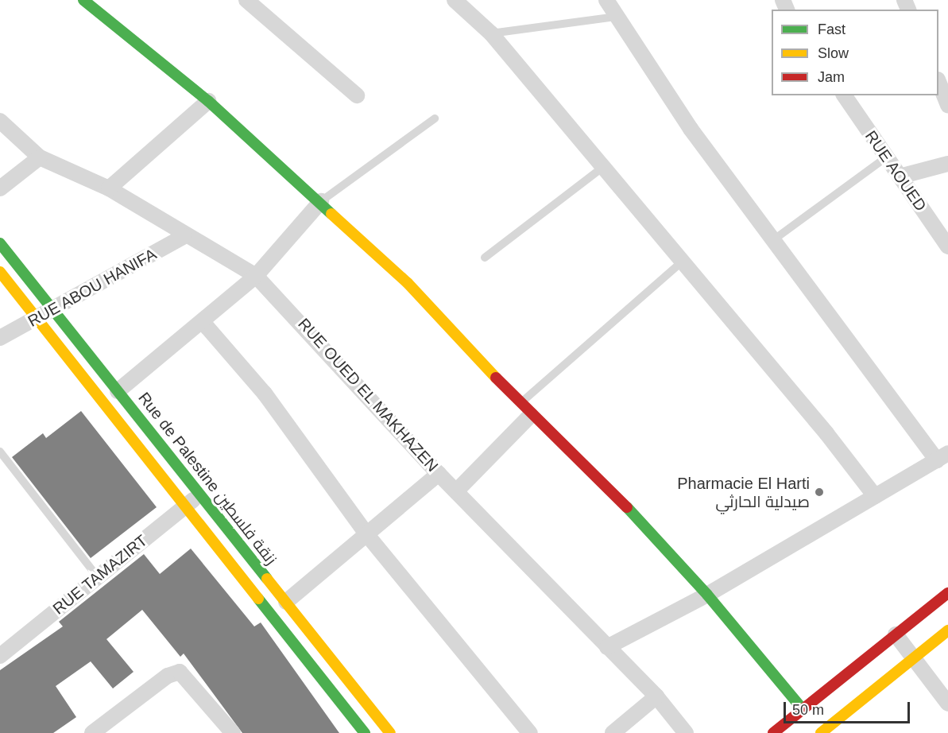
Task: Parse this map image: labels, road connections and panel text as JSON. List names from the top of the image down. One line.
{"streets":{"street":["RUE AOUED","RUE ABOU HANIFA","RUE OUED EL MAKHAZEN","Rue de Palestine زنقة فلسطين","RUE TAMAZIRT"]},"crossings":[["RUE ABOU HANIFA","RUE OUED EL MAKHAZEN"],["RUE ABOU HANIFA","Rue de Palestine زنقة فلسطين"],["Rue de Palestine زنقة فلسطين","RUE TAMAZIRT"]],"places":["Pharmacie El Harti صيدلية الحارثي"],"legend":["Fast","Slow","Jam"],"scale_bar":"50 m"}
